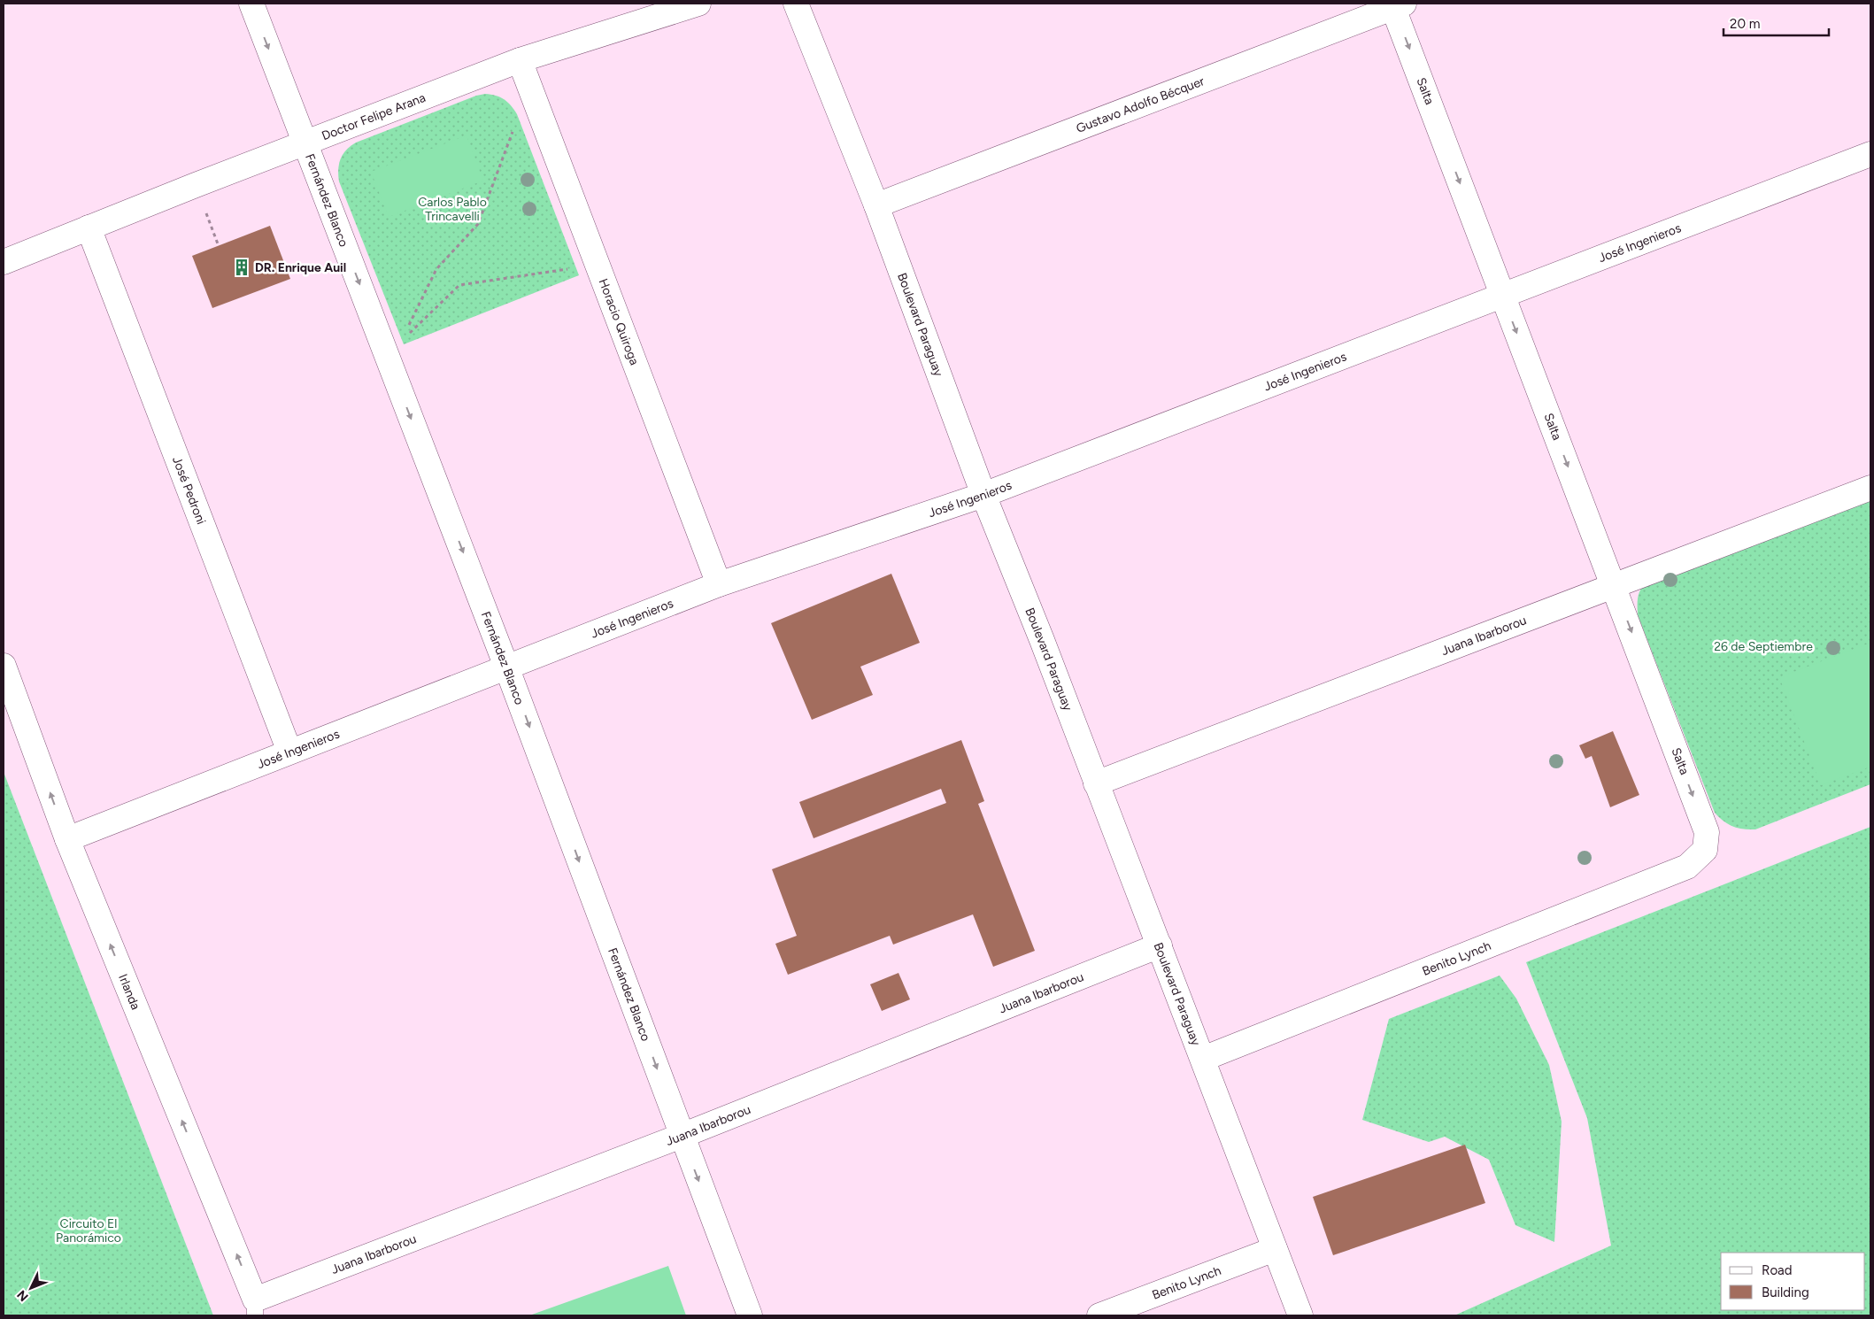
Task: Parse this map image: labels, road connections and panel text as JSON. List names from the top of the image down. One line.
{"streets":{"street":["Salta","Gustavo Adolfo Bécquer","Doctor Felipe Arana","Fernández Blanco","José Ingenieros","Horacio Quiroga","Boulevard Paraguay","José Pedroni","Juana Ibarborou","Benito Lynch","Irlanda"]},"crossings":[["Salta","Gustavo Adolfo Bécquer"],["Salta","José Ingenieros"],["Salta","Juana Ibarborou"],["Salta","Benito Lynch"],["Gustavo Adolfo Bécquer","Boulevard Paraguay"],["Doctor Felipe Arana","Fernández Blanco"],["Doctor Felipe Arana","Horacio Quiroga"],["Doctor Felipe Arana","José Pedroni"],["Fernández Blanco","José Ingenieros"],["Fernández Blanco","Juana Ibarborou"],["José Ingenieros","Horacio Quiroga"],["José Ingenieros","Boulevard Paraguay"],["José Ingenieros","José Pedroni"],["José Ingenieros","Irlanda"],["Boulevard Paraguay","Juana Ibarborou"],["Boulevard Paraguay","Benito Lynch"],["Juana Ibarborou","Irlanda"]],"one_way":["Salta","Fernández Blanco","Irlanda"],"parks":["Carlos Pablo Trincavelli","26 de Septiembre","Circuito El Panorámico"],"places":{"building":["DR. Enrique Auil"]},"legend":["Road","Building"],"scale_bar":"20 m","north":"bottom left"}
